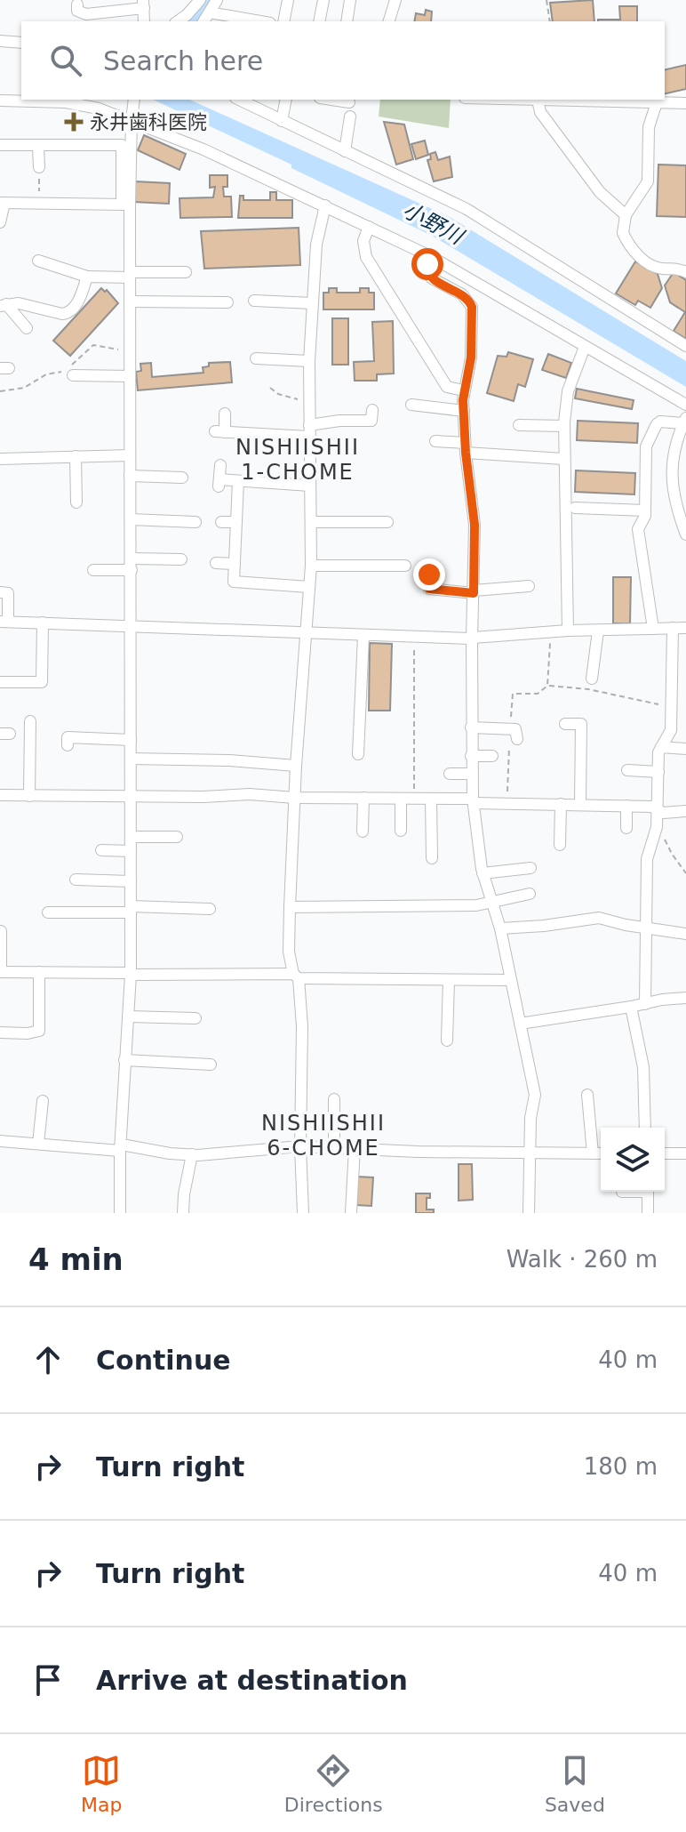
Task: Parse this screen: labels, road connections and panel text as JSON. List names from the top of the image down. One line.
{"districts":["NISHIISHII 1-CHOME","NISHIISHII 6-CHOME"],"water":["小野川"],"places":{"health":["永井歯科医院"]},"page":{"search":"Search here","heading":["4 min","Walk · 260 m"],"list":[["Continue","40 m"],["Turn right","180 m"],["Turn right","40 m"],"Arrive at destination"],"nav":["Map","Directions","Saved"]}}
